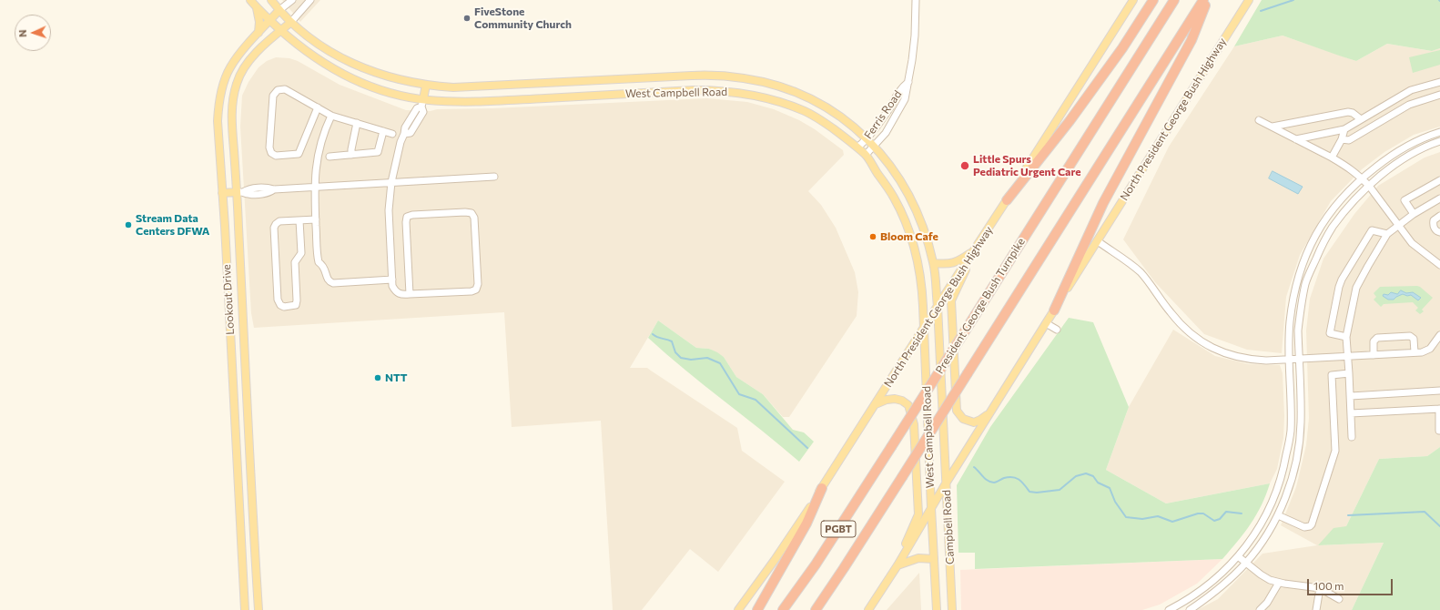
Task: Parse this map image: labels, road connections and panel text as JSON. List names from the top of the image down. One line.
{"streets":{"highway":["President George Bush Turnpike","PGBT"],"main road":["West Campbell Road","North President George Bush Highway","Lookout Drive","Campbell Road"],"street":["Ferris Road"]},"crossings":[["West Campbell Road","Ferris Road"],["West Campbell Road","North President George Bush Highway"],["West Campbell Road","Lookout Drive"],["West Campbell Road","Campbell Road"],["North President George Bush Highway","Campbell Road"]],"places":["FiveStone Community Church","Little Spurs Pediatric Urgent Care","Stream Data Centers DFWA","Bloom Cafe","NTT"],"scale_bar":"100 m","north":"left"}
